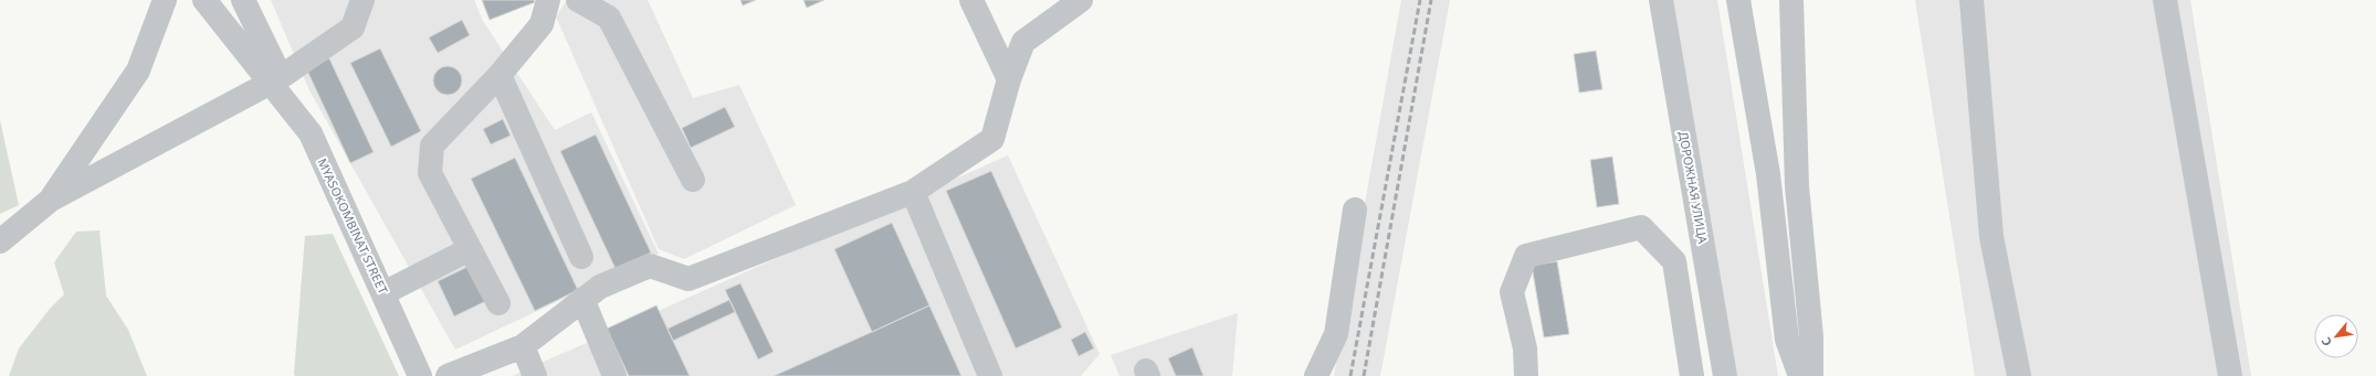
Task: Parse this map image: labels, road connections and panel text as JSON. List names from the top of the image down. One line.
{"streets":{"street":["ДОРОЖНАЯ УЛИЦА","MYASOKOMBINAT STREET"]},"north":"bottom left"}
